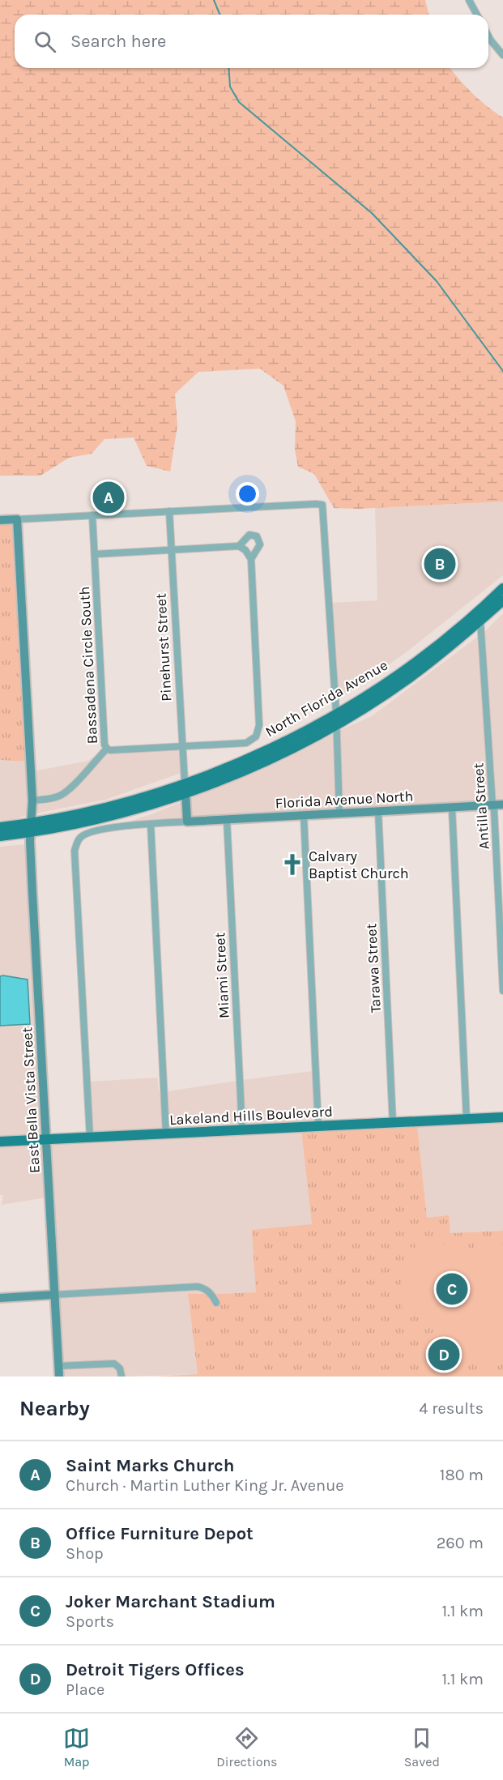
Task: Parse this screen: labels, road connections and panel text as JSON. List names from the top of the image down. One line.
{"streets":{"main road":["North Florida Avenue","Lakeland Hills Boulevard"],"street":["Pinehurst Street","Bassadena Circle South","Florida Avenue North","Antilla Street","Tarawa Street","Miami Street","East Bella Vista Street"]},"crossings":[["Pinehurst Street","North Florida Avenue"],["Pinehurst Street","Florida Avenue North"],["Bassadena Circle South","East Bella Vista Street"],["North Florida Avenue","Antilla Street"],["North Florida Avenue","East Bella Vista Street"],["Florida Avenue North","Antilla Street"],["Florida Avenue North","Tarawa Street"],["Florida Avenue North","Miami Street"],["Tarawa Street","Lakeland Hills Boulevard"],["Miami Street","Lakeland Hills Boulevard"],["East Bella Vista Street","Lakeland Hills Boulevard"]],"places":{"church":["Calvary Baptist Church"]},"page":{"search":"Search here","pins":["A","B","C","D"],"heading":["Nearby","4 results"],"list":[{"mark":"A","name":"Saint Marks Church","note":"Church · Martin Luther King Jr. Avenue","value":"180 m"},{"mark":"B","name":"Office Furniture Depot","note":"Shop","value":"260 m"},{"mark":"C","name":"Joker Marchant Stadium","note":"Sports","value":"1.1 km"},{"mark":"D","name":"Detroit Tigers Offices","note":"Place","value":"1.1 km"}],"nav":["Map","Directions","Saved"]}}
